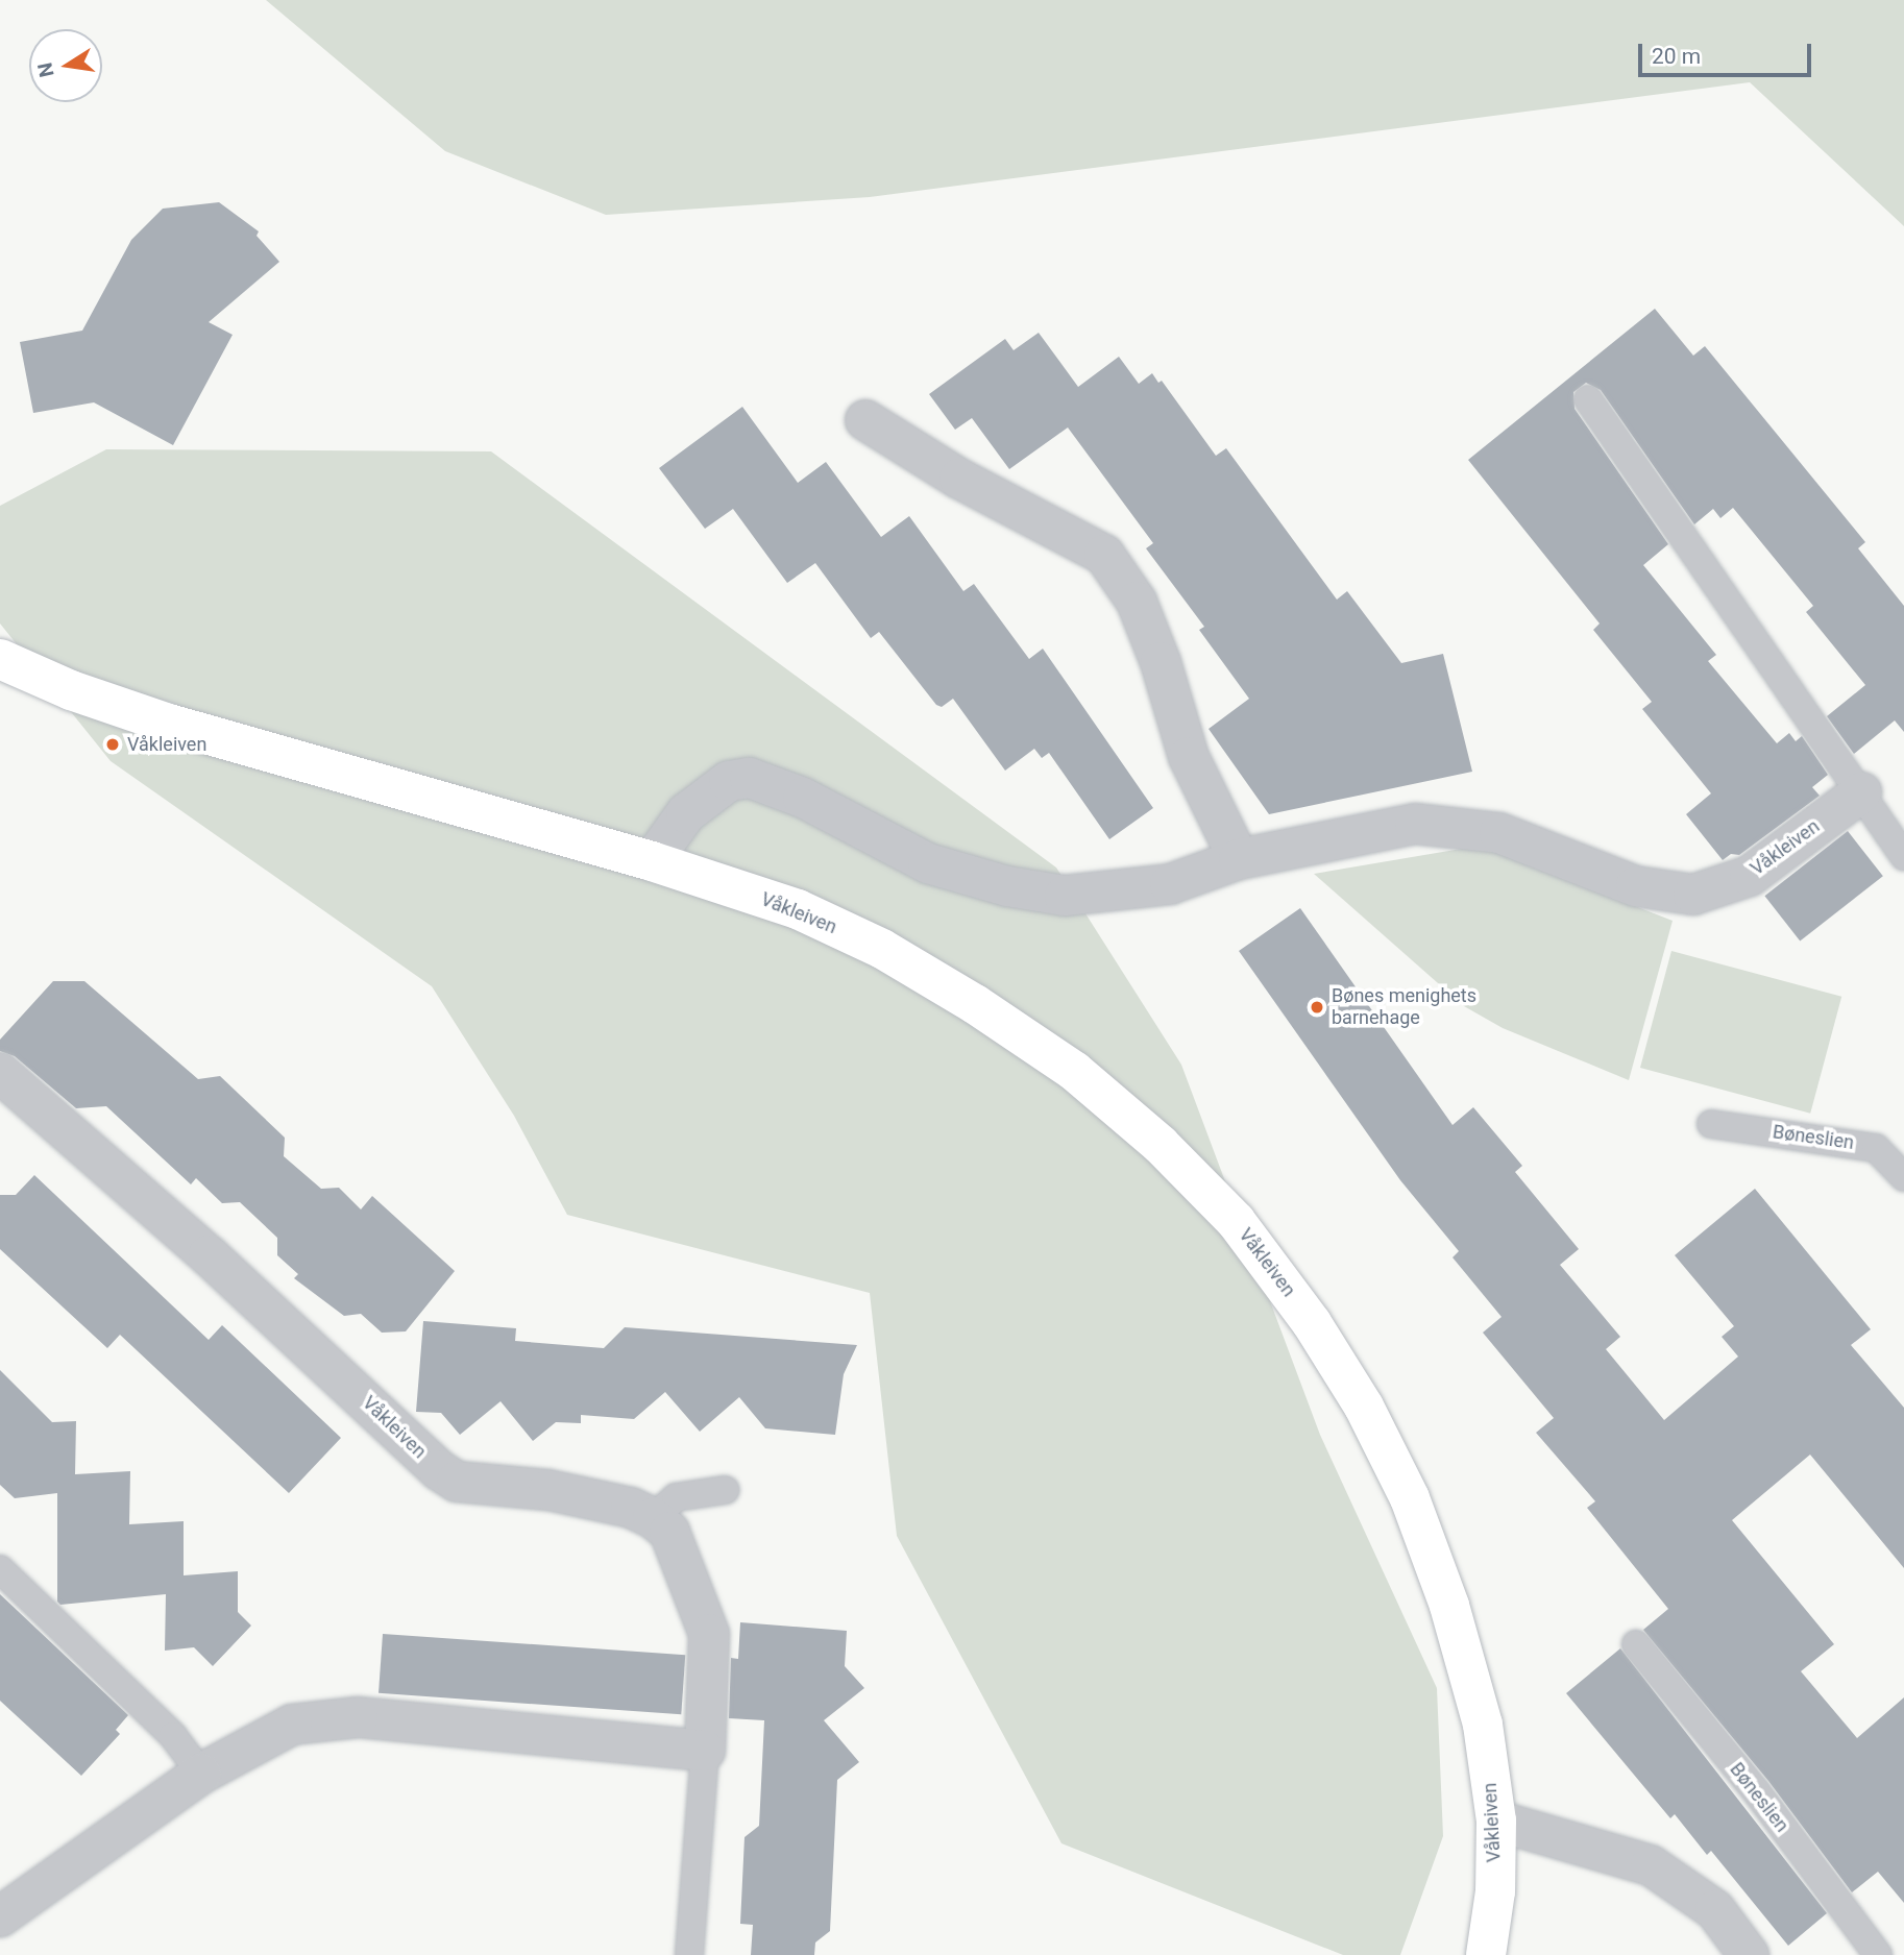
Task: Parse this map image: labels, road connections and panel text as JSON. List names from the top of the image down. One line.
{"streets":{"street":["Våkleiven"],"lane":["Bøneslien"]},"places":["Våkleiven","Bønes menighets barnehage"],"scale_bar":"20 m","north":"left"}
